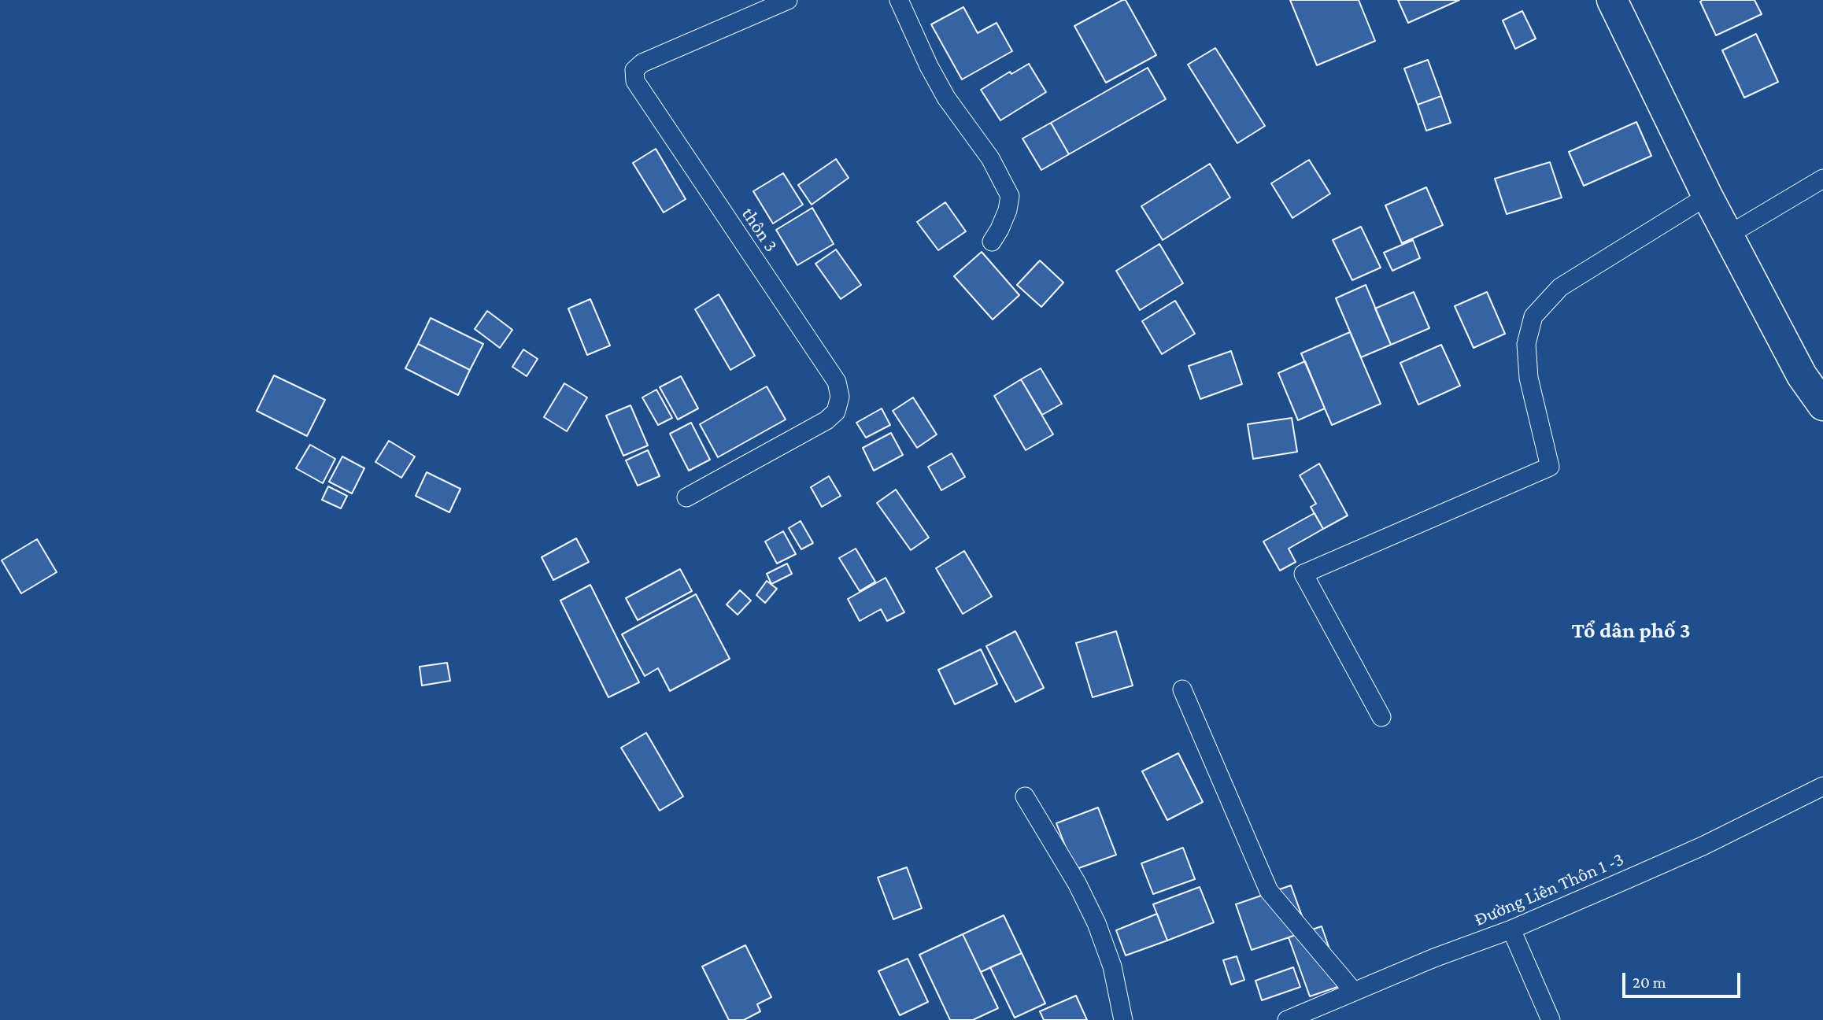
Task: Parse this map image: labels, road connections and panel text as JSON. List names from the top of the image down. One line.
{"streets":{"lane":["thôn 3","Đường Liên Thôn 1 -3"]},"districts":["Tổ dân phố 3"],"scale_bar":"20 m"}
